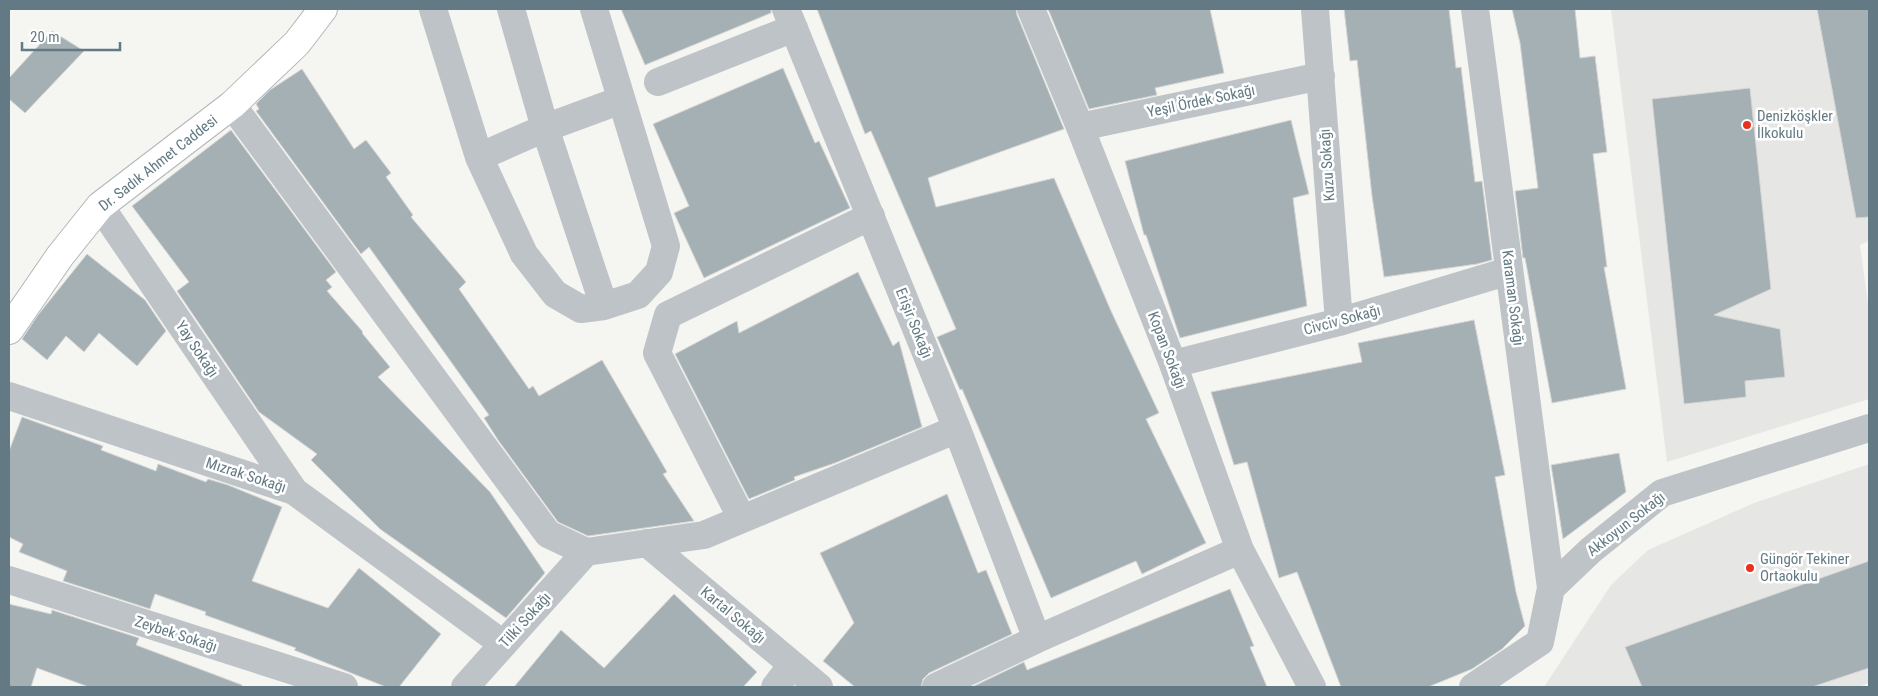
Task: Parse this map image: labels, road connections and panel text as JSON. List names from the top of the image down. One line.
{"streets":{"main road":["Dr. Sadık Ahmet Caddesi"],"street":["Yeşil Ördek Sokağı","Kuzu Sokağı","Karaman Sokağı","Civciv Sokağı","Erişir Sokağı","Yay Sokağı","Kopan Sokağı","Mızrak Sokağı","Akkoyun Sokağı","Kartal Sokağı","Tilki Sokağı","Zeybek Sokağı"]},"crossings":[["Yeşil Ördek Sokağı","Kuzu Sokağı"],["Yeşil Ördek Sokağı","Kopan Sokağı"],["Dr. Sadık Ahmet Caddesi","Yay Sokağı"],["Kuzu Sokağı","Civciv Sokağı"],["Karaman Sokağı","Civciv Sokağı"],["Karaman Sokağı","Akkoyun Sokağı"],["Civciv Sokağı","Kopan Sokağı"],["Yay Sokağı","Mızrak Sokağı"],["Mızrak Sokağı","Tilki Sokağı"]],"places":["Denizköşkler İlkokulu","Güngör Tekiner Ortaokulu"],"scale_bar":"20 m"}
